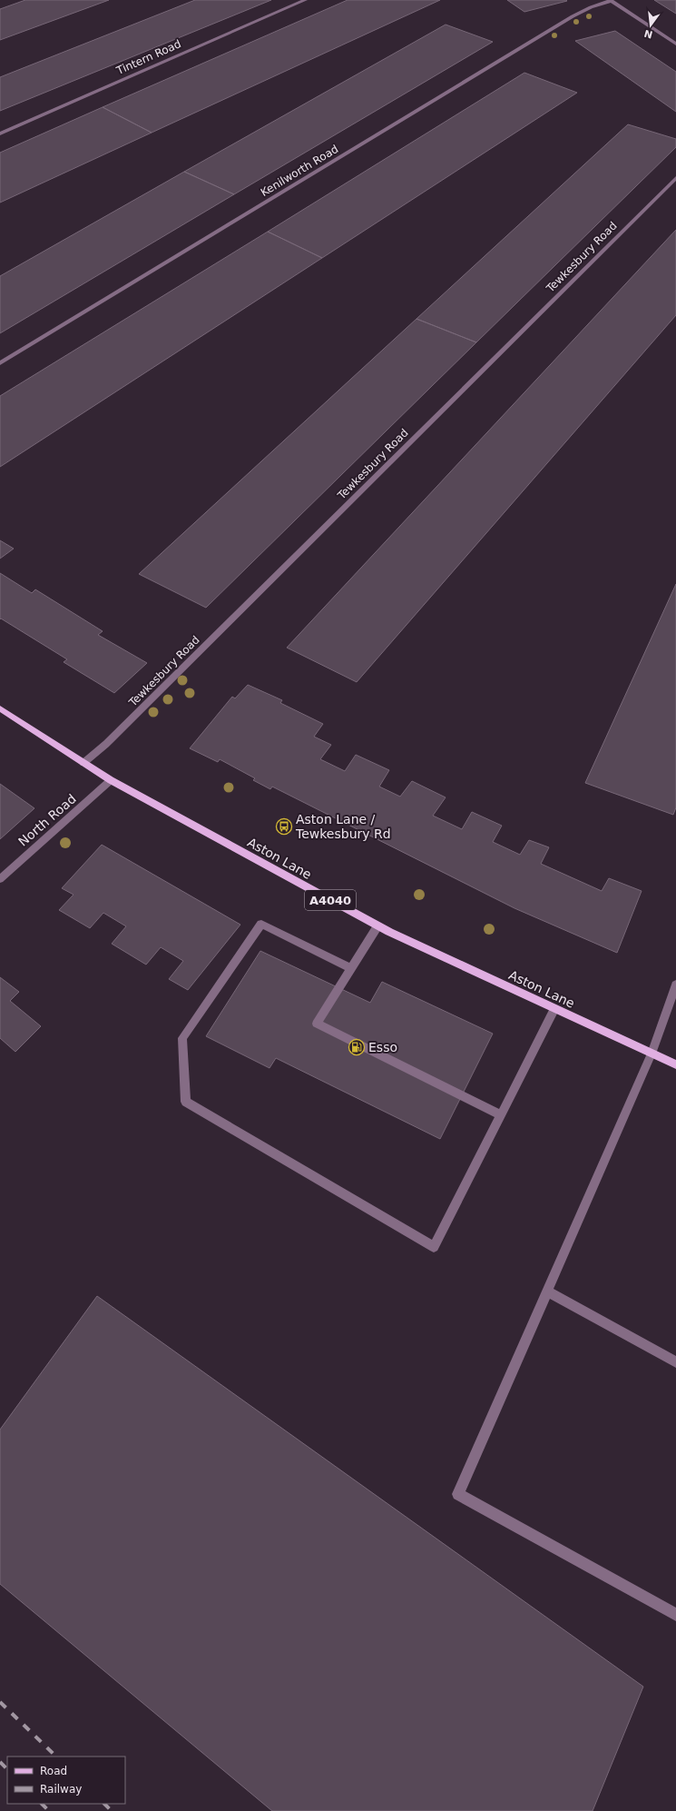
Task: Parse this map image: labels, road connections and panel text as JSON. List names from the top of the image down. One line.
{"streets":{"main road":["Aston Lane","A4040"],"street":["Tintern Road","Kenilworth Road","Tewkesbury Road","North Road"]},"crossings":[["Tewkesbury Road","Aston Lane"],["North Road","Aston Lane"]],"places":{"bus stop":["Aston Lane / Tewkesbury Rd"],"fuel station":["Esso"]},"legend":["Road","Railway"],"north":"bottom"}
